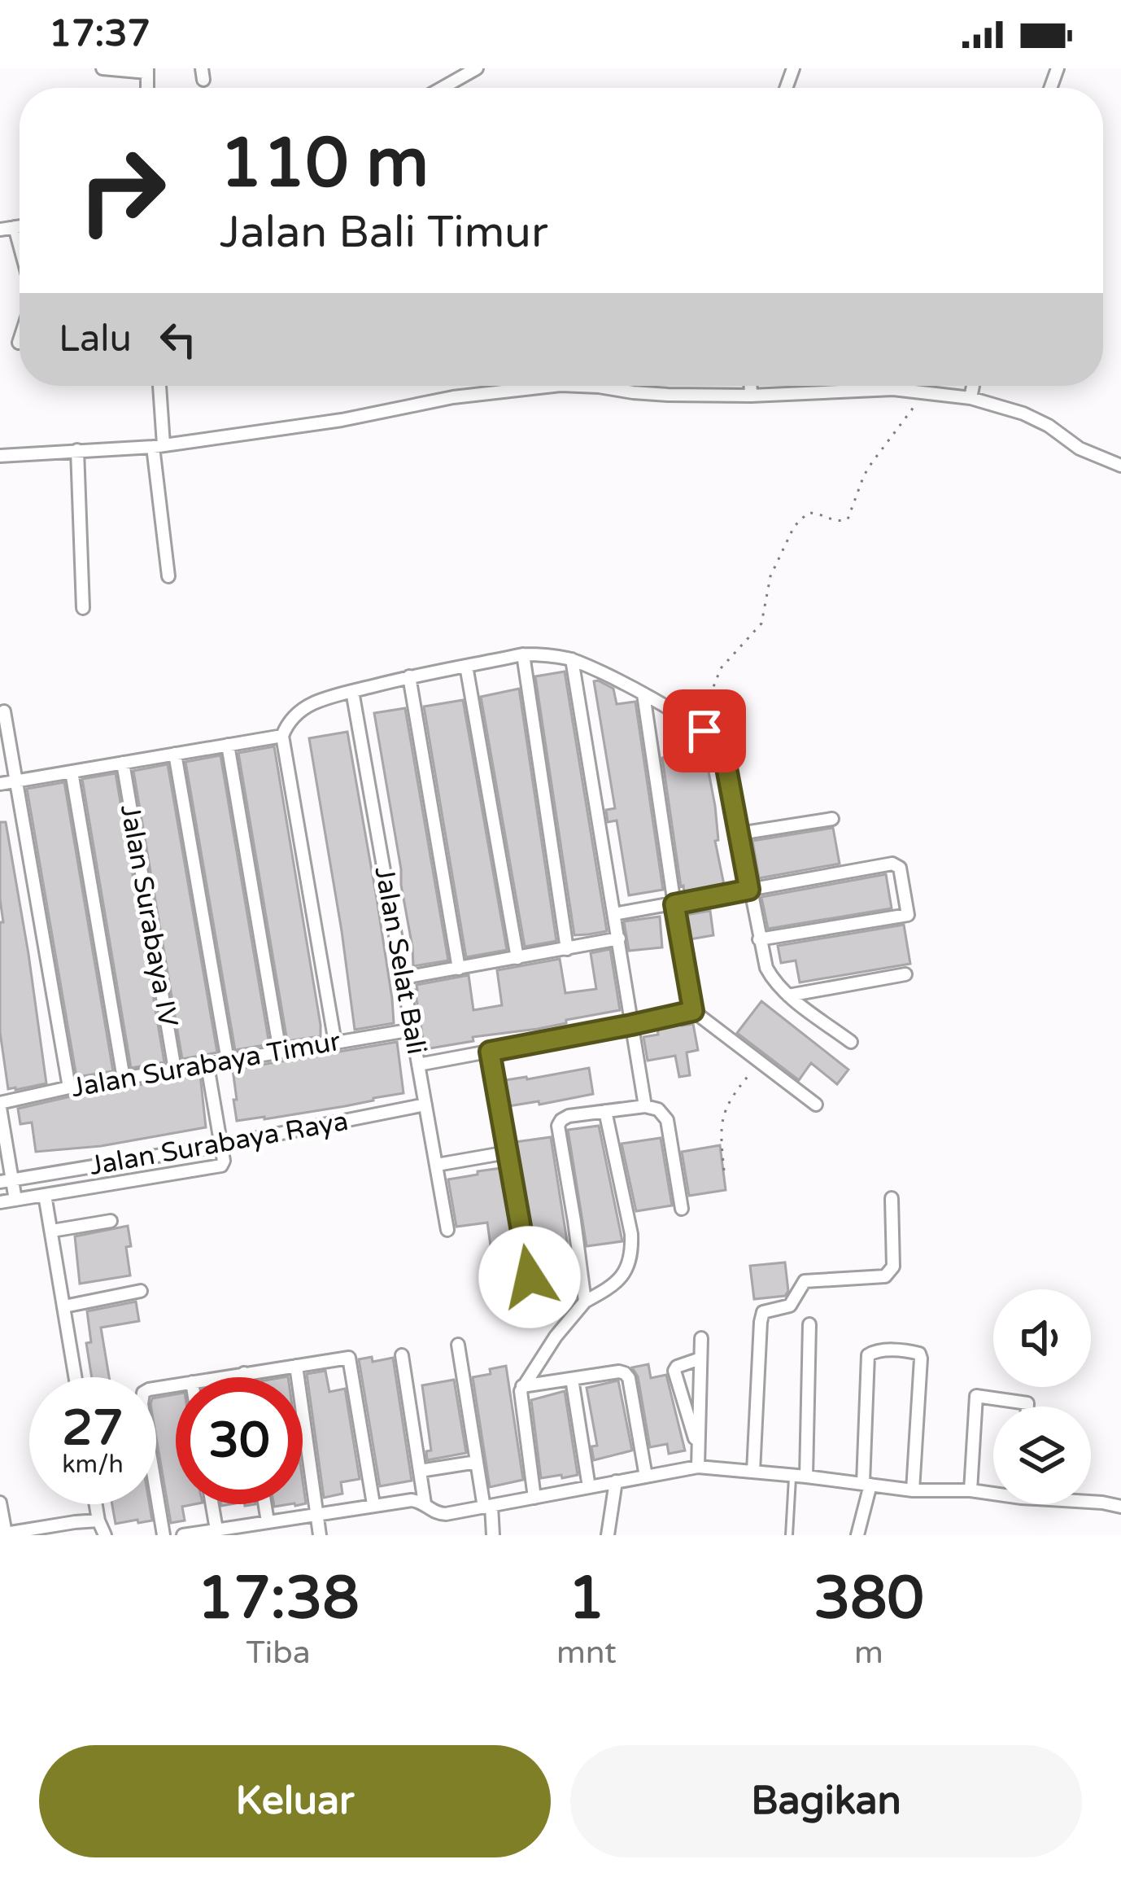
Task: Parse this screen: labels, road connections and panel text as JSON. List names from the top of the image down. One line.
{"streets":{"street":["Jalan Surabaya IV","Jalan Selat Bali","Jalan Surabaya Timur","Jalan Surabaya Raya"]},"crossings":[["Jalan Surabaya IV","Jalan Surabaya Timur"],["Jalan Selat Bali","Jalan Surabaya Timur"],["Jalan Selat Bali","Jalan Surabaya Raya"]],"page":{"status":"17:37","turn":["110 m","Jalan Bali Timur"],"then":"Lalu","speed":"27 km/h","limit":"30","eta":["17:38","Tiba","1","mnt","380","m"],"buttons":["Keluar","Bagikan"]}}
